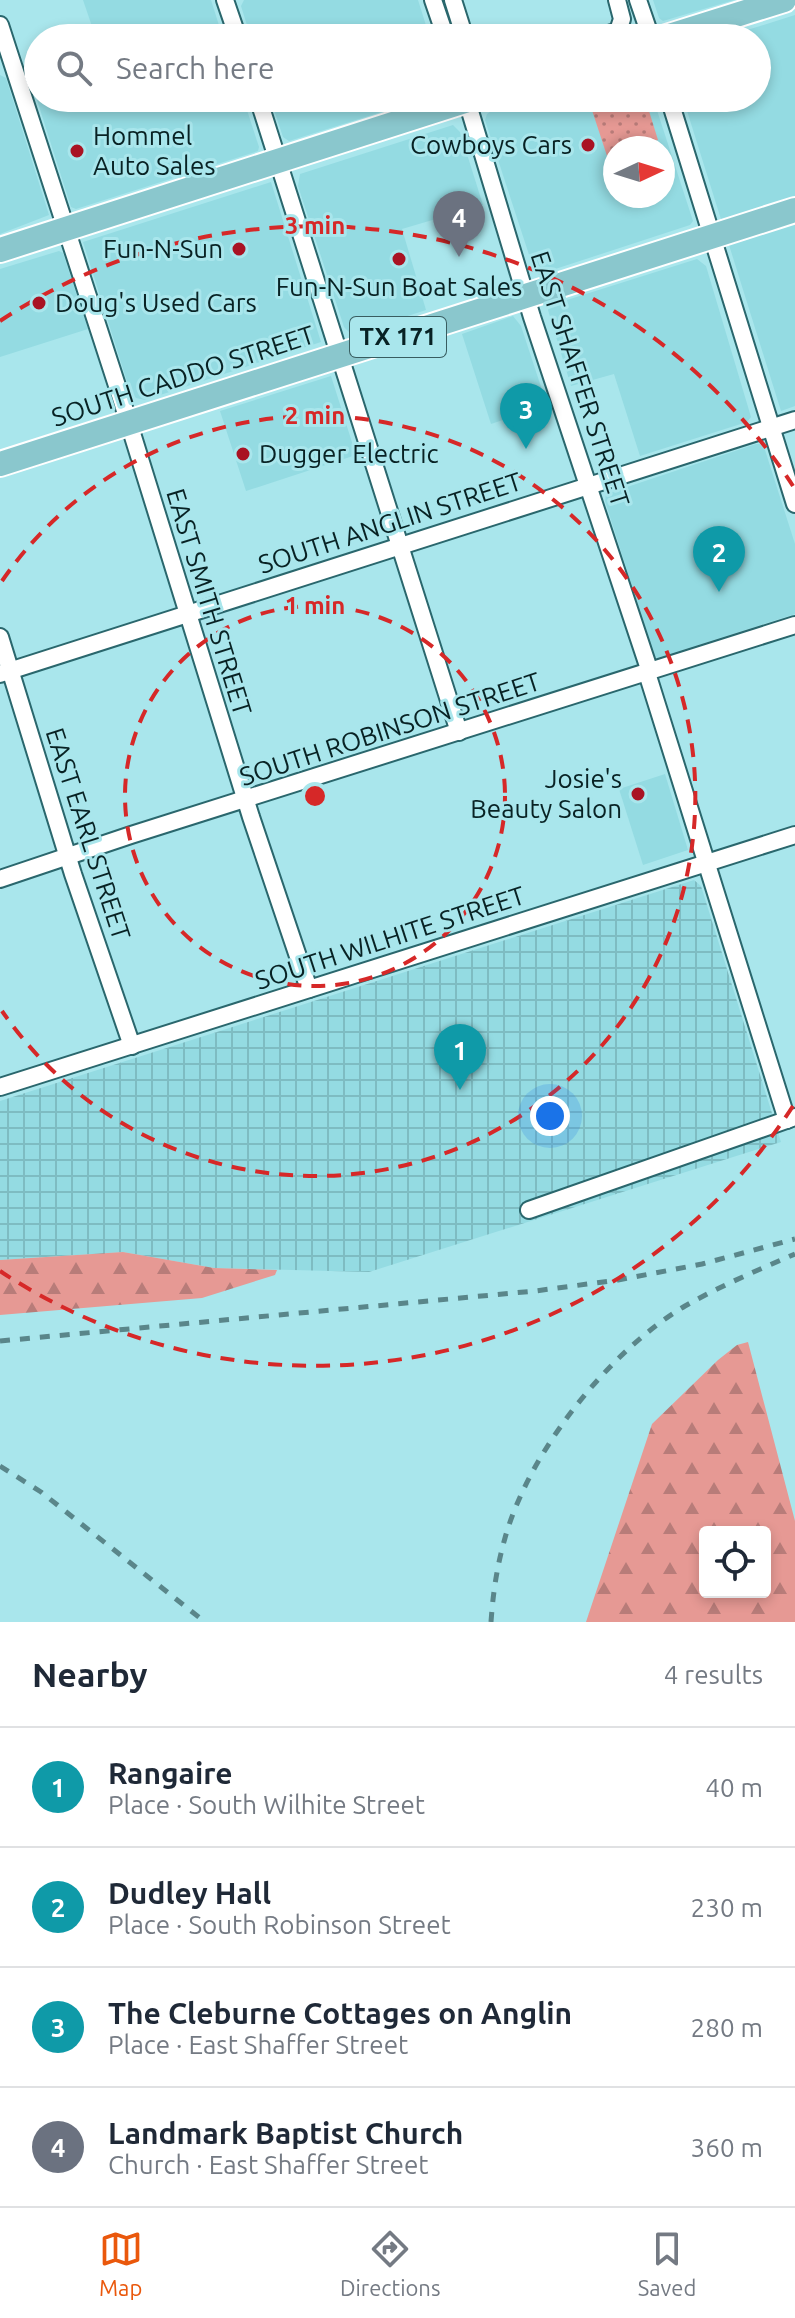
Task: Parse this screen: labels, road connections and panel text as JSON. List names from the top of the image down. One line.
{"streets":{"main road":["TX 171","SOUTH CADDO STREET"],"street":["EAST SHAFFER STREET","SOUTH ANGLIN STREET","EAST SMITH STREET","SOUTH ROBINSON STREET","EAST EARL STREET","SOUTH WILHITE STREET"]},"crossings":[["SOUTH CADDO STREET","EAST SHAFFER STREET"],["SOUTH CADDO STREET","EAST SMITH STREET"],["EAST SHAFFER STREET","SOUTH ANGLIN STREET"],["EAST SHAFFER STREET","SOUTH ROBINSON STREET"],["EAST SHAFFER STREET","SOUTH WILHITE STREET"],["SOUTH ANGLIN STREET","EAST SMITH STREET"],["SOUTH ANGLIN STREET","EAST EARL STREET"],["EAST SMITH STREET","SOUTH ROBINSON STREET"],["EAST SMITH STREET","SOUTH WILHITE STREET"],["SOUTH ROBINSON STREET","EAST EARL STREET"],["EAST EARL STREET","SOUTH WILHITE STREET"]],"places":["Cowboys Cars","Hommel Auto Sales","Fun-N-Sun","Fun-N-Sun Boat Sales","Doug's Used Cars","Dugger Electric","Josie's Beauty Salon"],"north":"right","page":{"search":"Search here","pins":["4","3","2","1"],"heading":["Nearby","4 results"],"list":[{"mark":"1","name":"Rangaire","note":"Place · South Wilhite Street","value":"40 m"},{"mark":"2","name":"Dudley Hall","note":"Place · South Robinson Street","value":"230 m"},{"mark":"3","name":"The Cleburne Cottages on Anglin","note":"Place · East Shaffer Street","value":"280 m"},{"mark":"4","name":"Landmark Baptist Church","note":"Church · East Shaffer Street","value":"360 m"}],"nav":["Map","Directions","Saved"]},"rings":["3 min","2 min","1 min"]}
